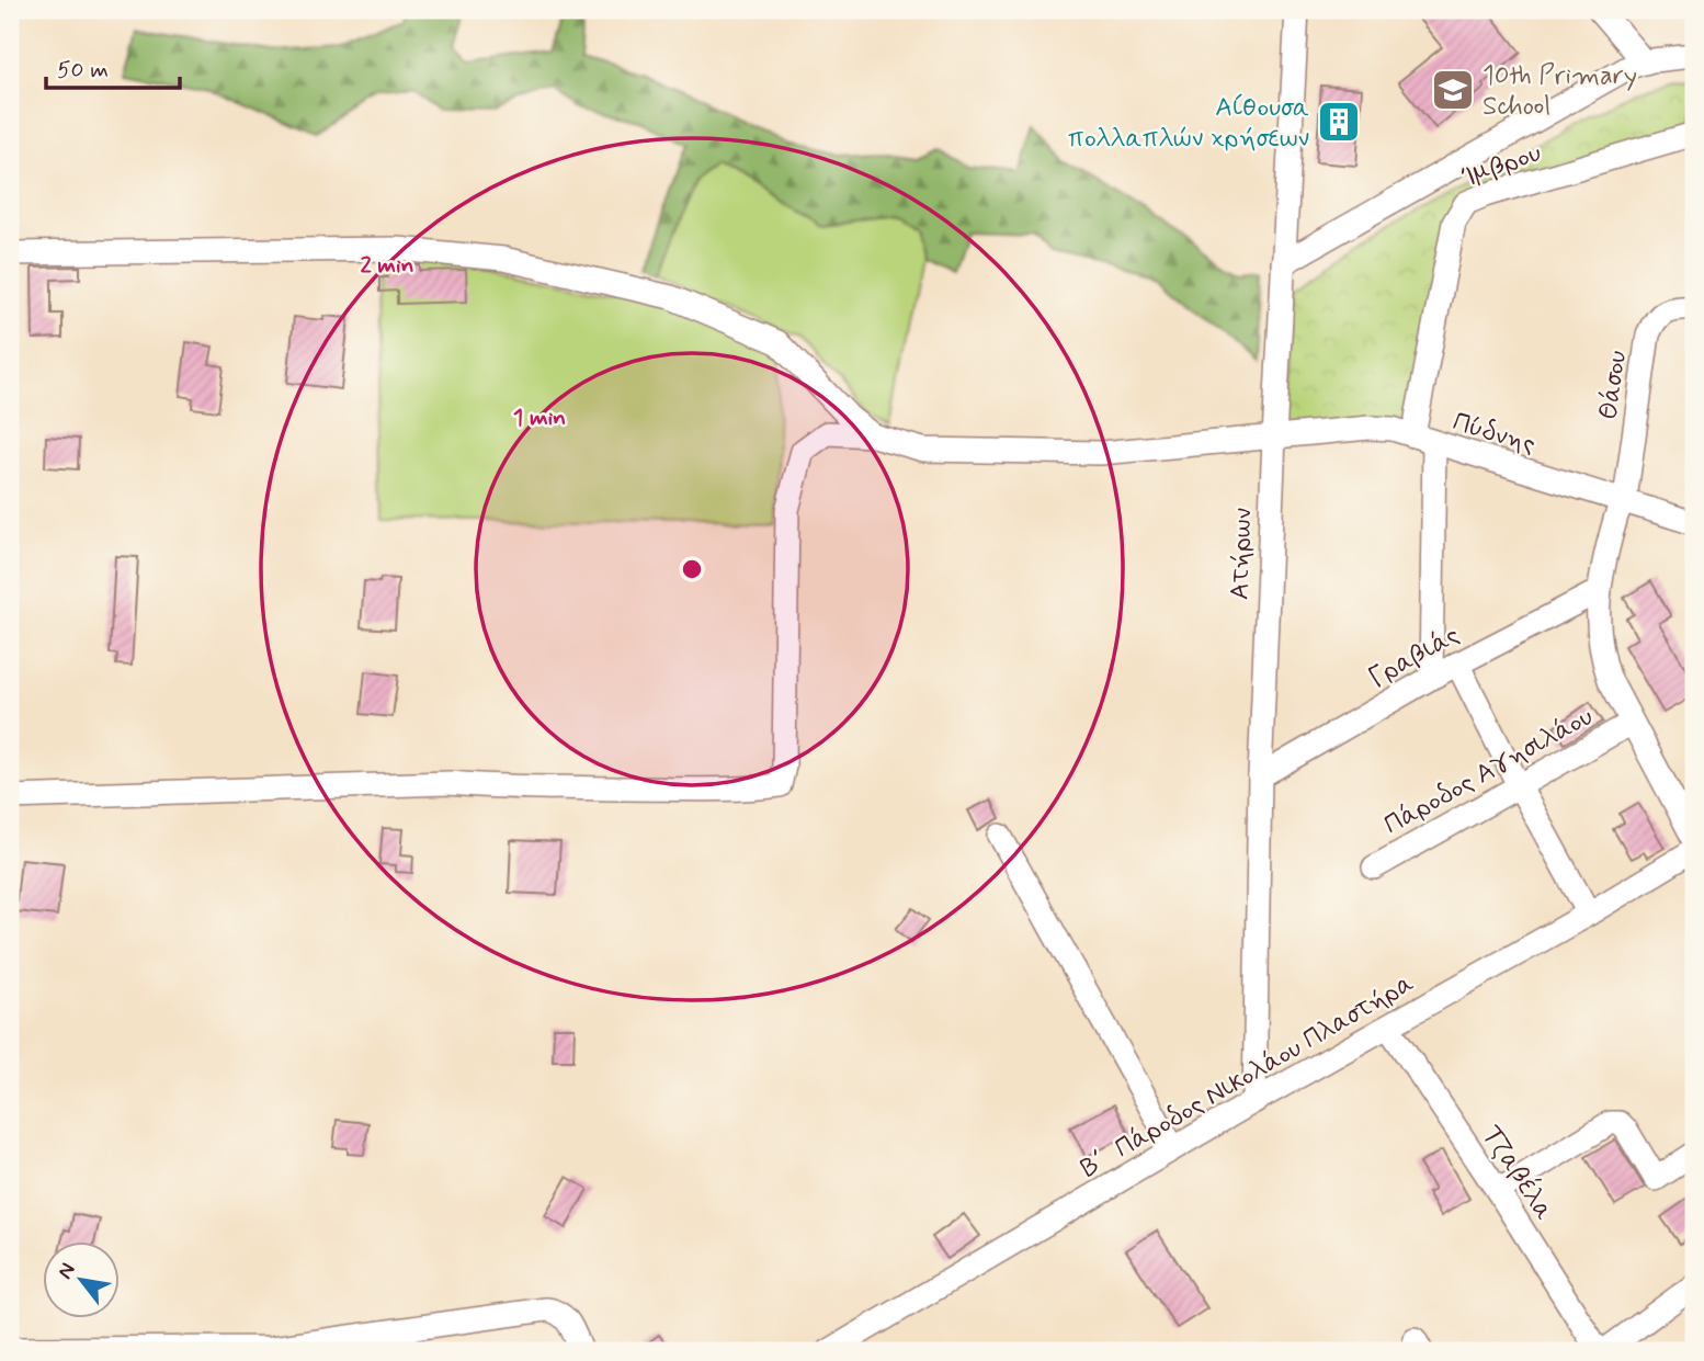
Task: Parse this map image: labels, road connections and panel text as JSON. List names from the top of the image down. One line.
{"streets":{"street":["Ίμβρου","Θάσου","Πύδνης","Ατήρων","Γραβιάς","Πάροδος Αγησιλάου","Β΄ Πάροδος Νικολάου Πλαστήρα","Τζαβέλα"]},"crossings":[["Ίμβρου","Πύδνης"],["Ίμβρου","Γραβιάς"],["Θάσου","Πύδνης"],["Πύδνης","Ατήρων"],["Ατήρων","Γραβιάς"],["Ατήρων","Β΄ Πάροδος Νικολάου Πλαστήρα"],["Β΄ Πάροδος Νικολάου Πλαστήρα","Τζαβέλα"]],"places":{"school or university":["10th Primary School"],"building":["Αίθουσα πολλαπλών χρήσεων"]},"scale_bar":"50 m","north":"top left","rings":["2 min","1 min"]}
